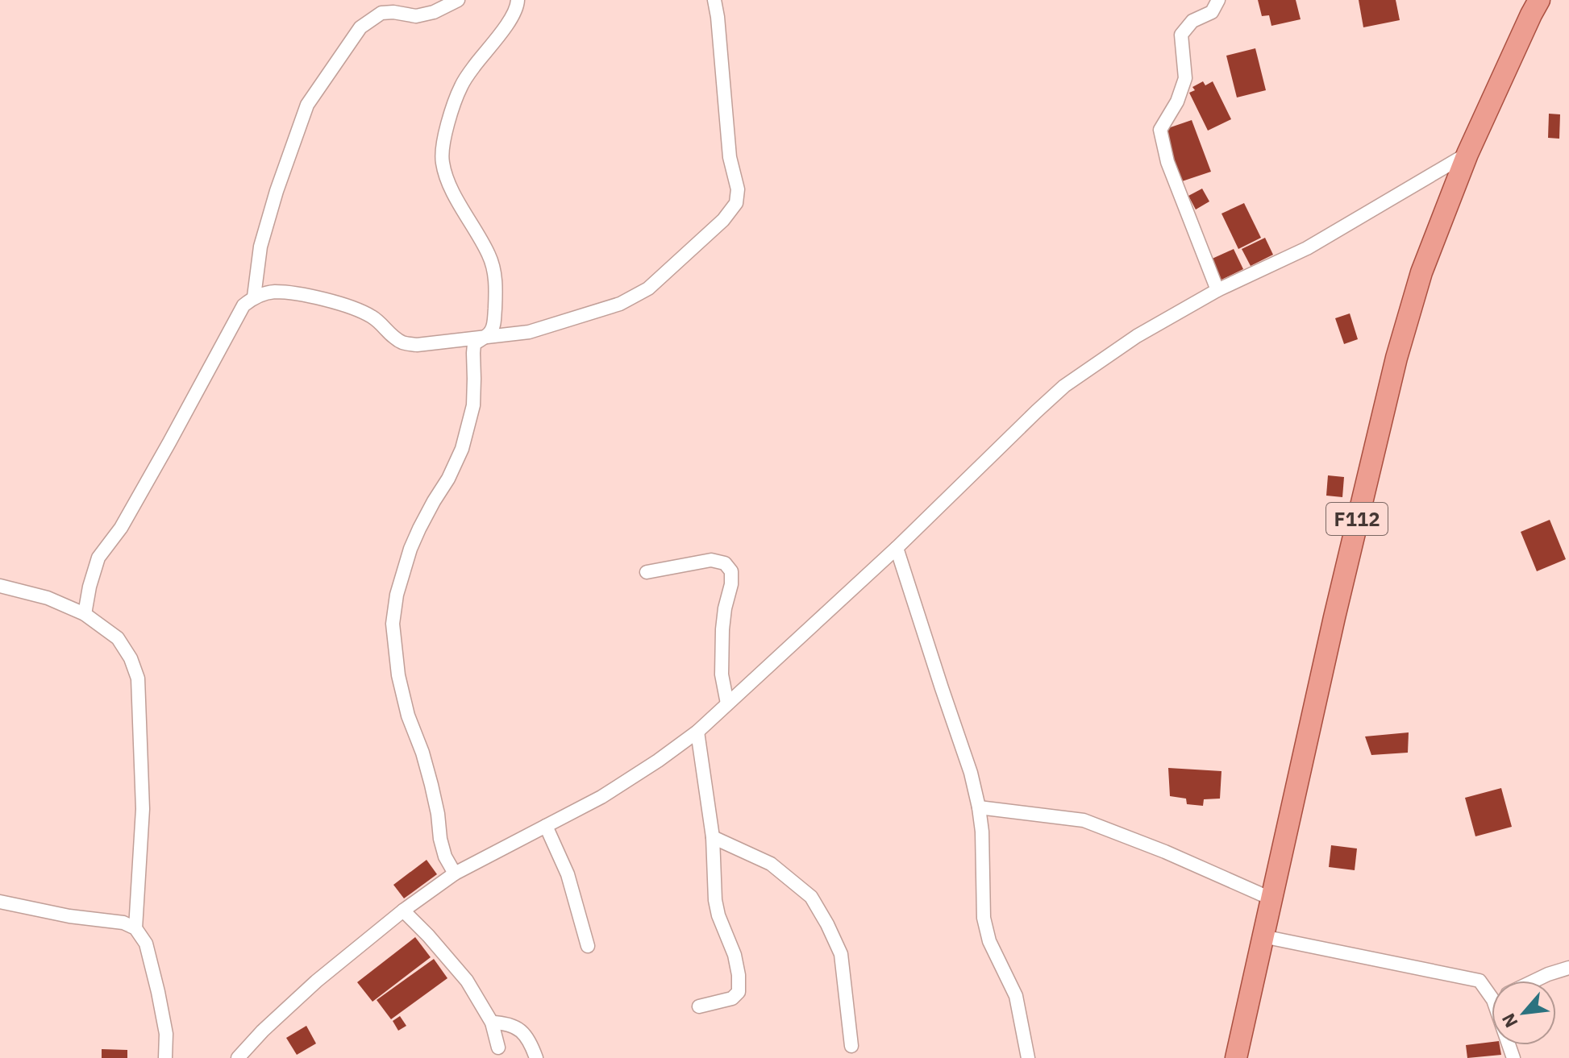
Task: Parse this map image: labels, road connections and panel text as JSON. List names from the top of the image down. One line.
{"streets":{"main road":["F112"]},"north":"bottom left"}
